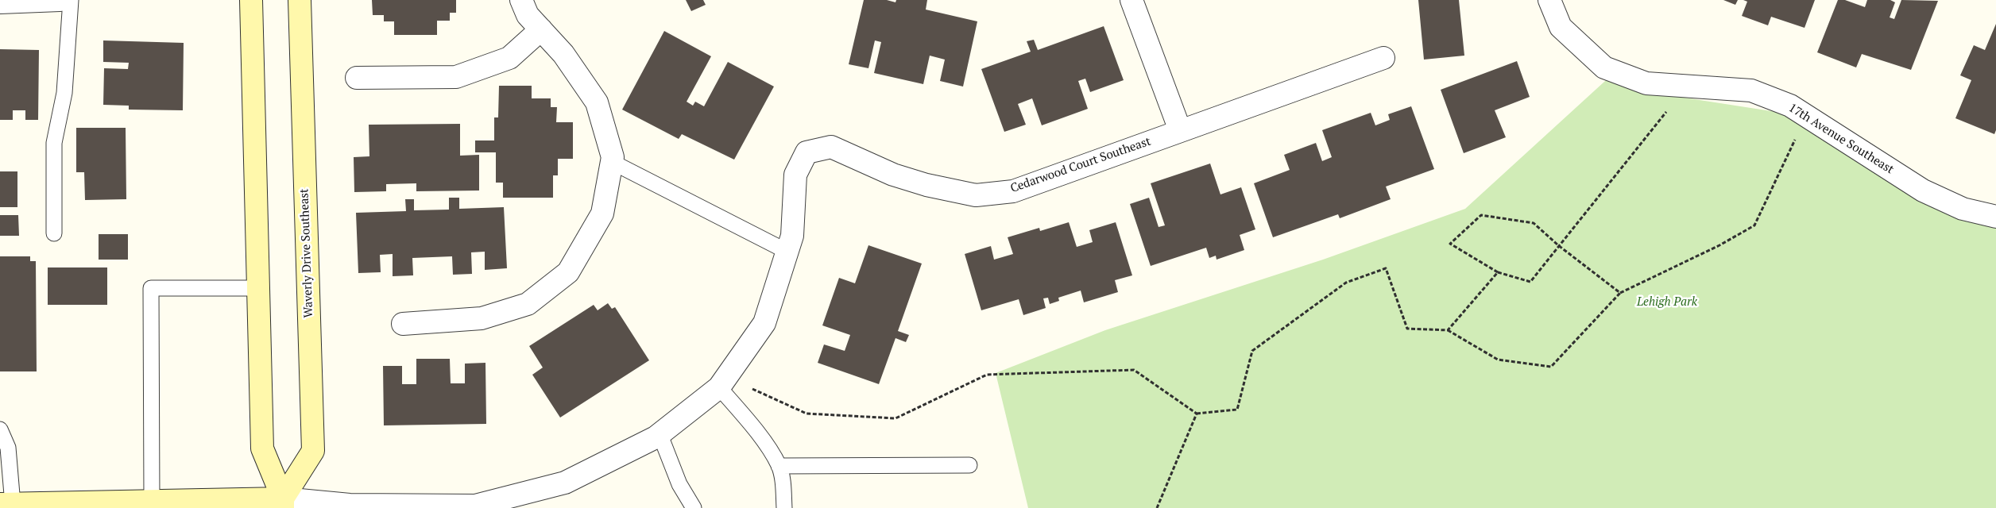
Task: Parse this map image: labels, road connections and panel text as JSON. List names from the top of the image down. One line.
{"streets":{"main road":["Waverly Drive Southeast"],"street":["17th Avenue Southeast","Cedarwood Court Southeast"]},"crossings":[["Cedarwood Court Southeast","Waverly Drive Southeast"]],"parks":["Lehigh Park"]}
